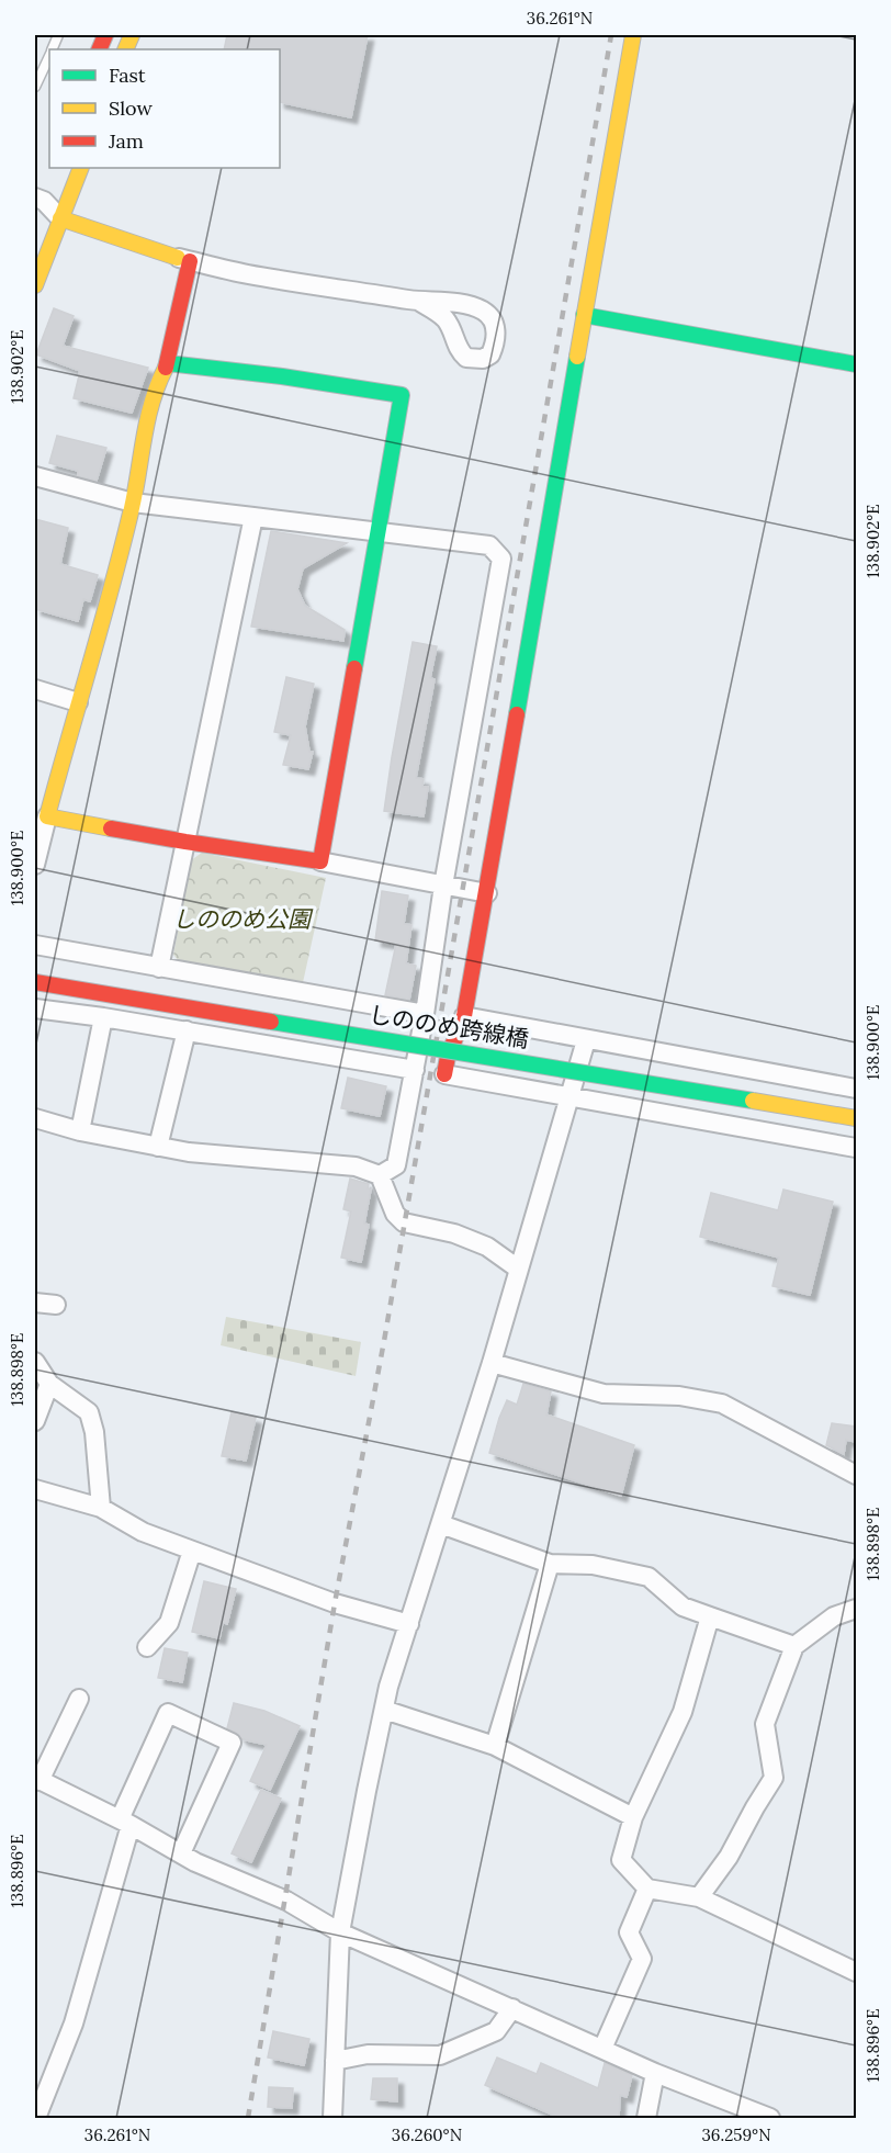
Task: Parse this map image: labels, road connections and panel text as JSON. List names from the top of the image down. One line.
{"streets":{"main road":["しののめ跨線橋"]},"parks":["しののめ公園"],"legend":["Fast","Slow","Jam"],"coordinates":["36.261°N","138.902°E","138.900°E","138.898°E","138.896°E","36.260°N","36.259°N"]}
